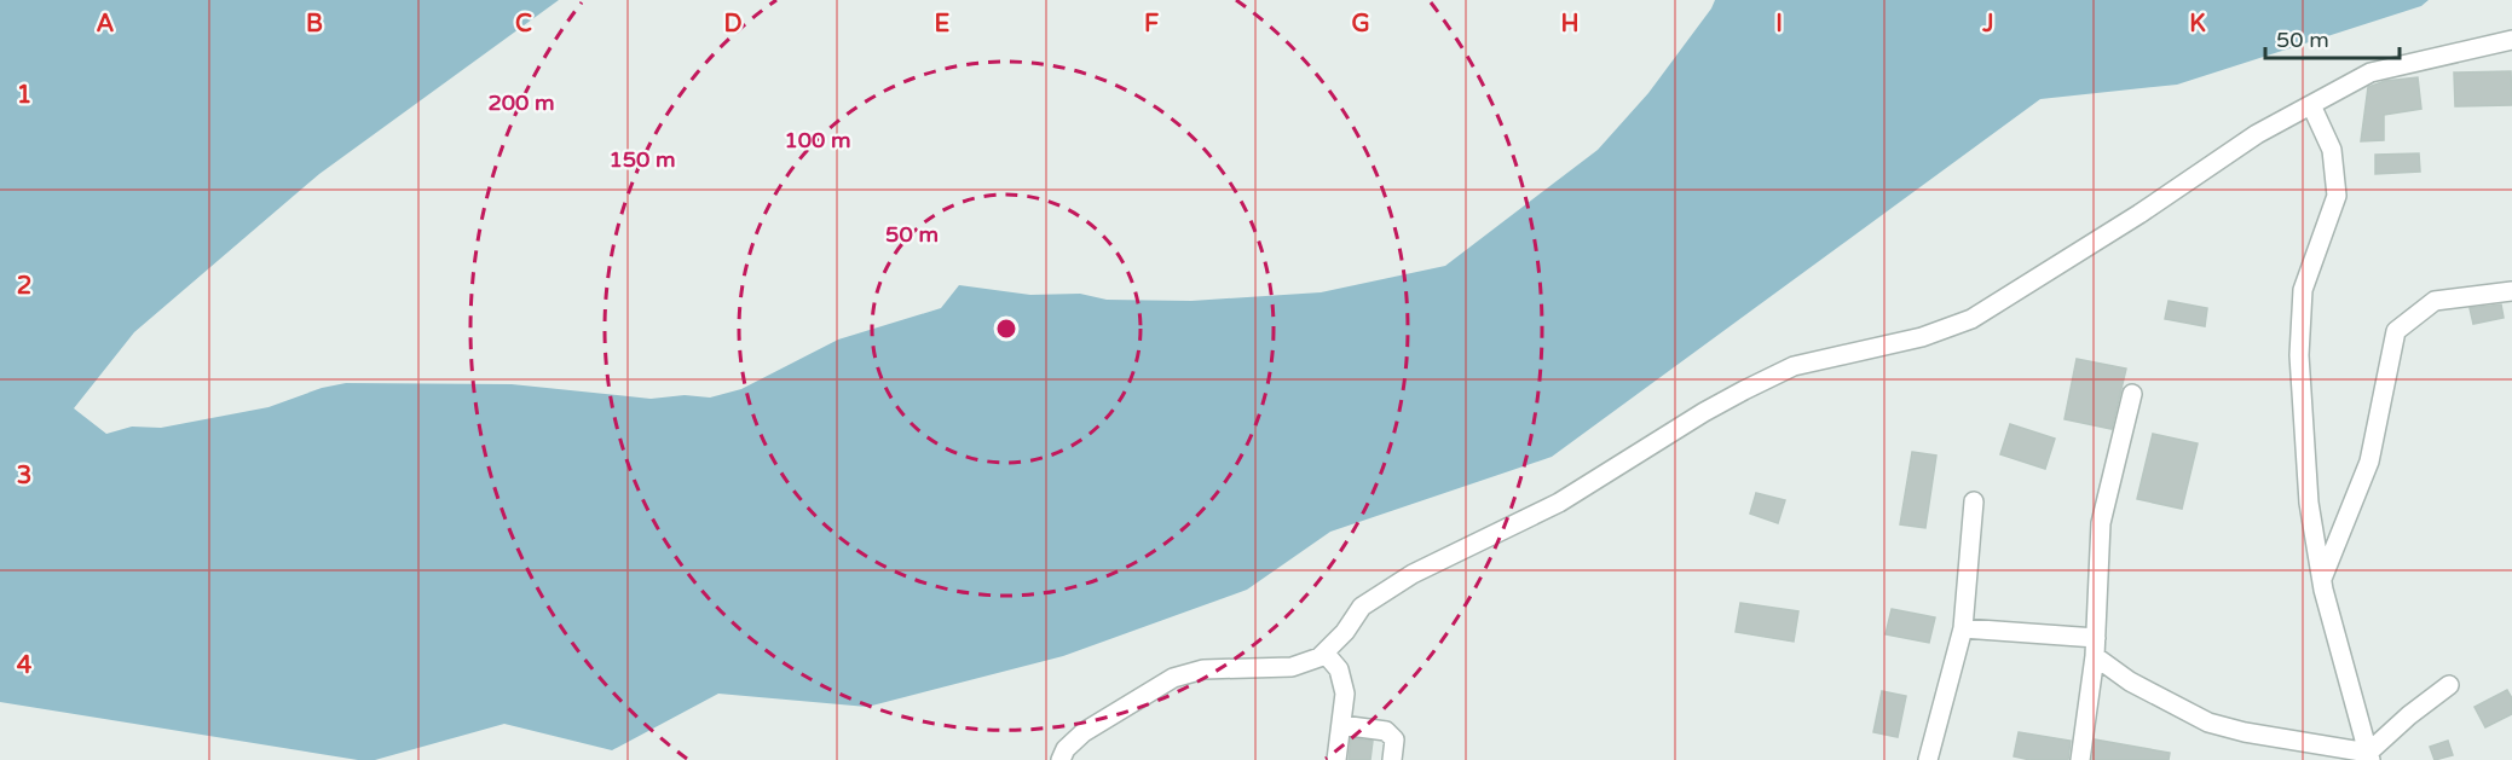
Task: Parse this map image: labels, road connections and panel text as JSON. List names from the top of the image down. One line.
{"scale_bar":"50 m","grid":{"columns":["A","B","C","D","E","F","G","H","I","J","K"],"rows":["1","2","3","4"]},"rings":["200 m","100 m","150 m","50 m"]}
